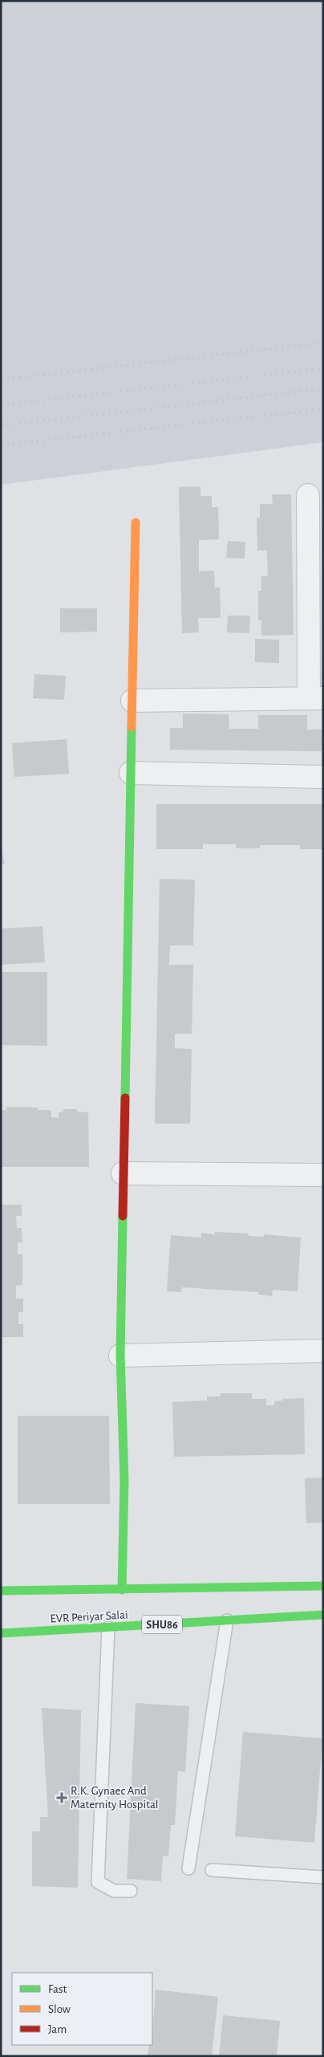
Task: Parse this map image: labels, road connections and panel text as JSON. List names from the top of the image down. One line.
{"streets":{"street":["EVR Periyar Salai","SHU86"]},"places":{"health":["R.K. Gynaec And Maternity Hospital"]},"legend":["Fast","Slow","Jam"]}
